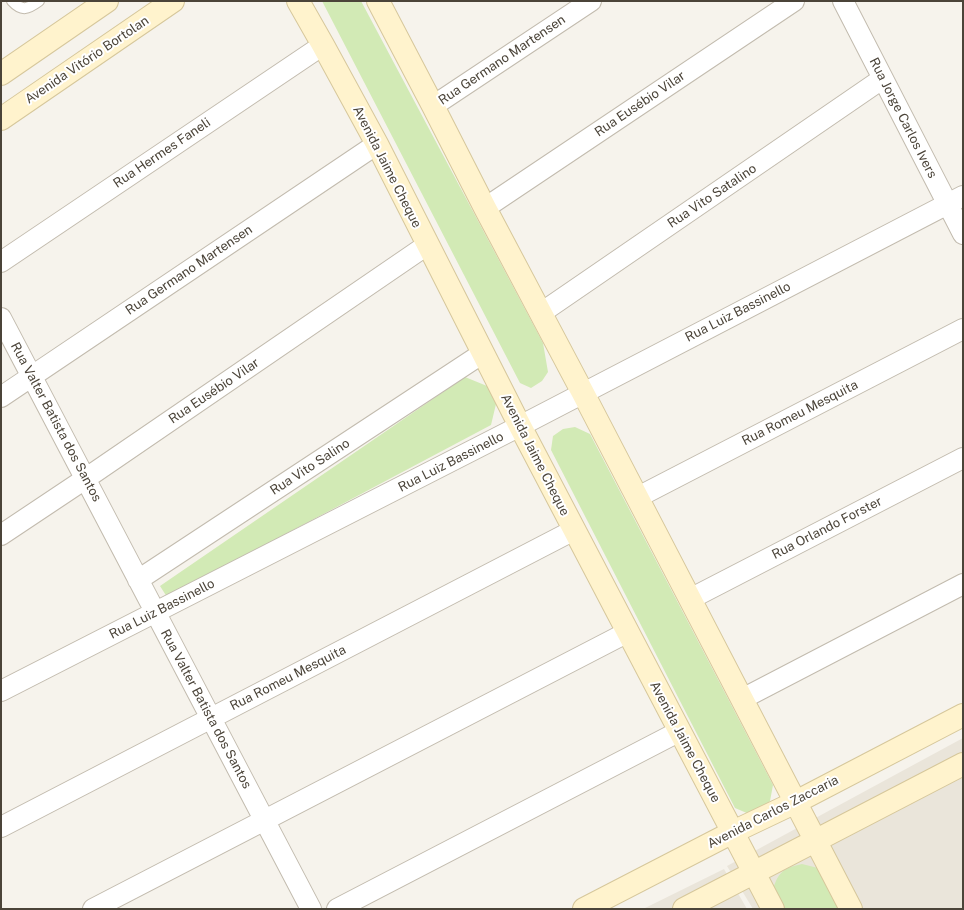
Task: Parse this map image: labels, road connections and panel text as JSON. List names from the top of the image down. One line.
{"streets":{"street":["Avenida Vitório Bortolan","Rua Germano Martensen","Rua Eusébio Vilar","Rua Jorge Carlos Ivers","Rua Hermes Faneli","Avenida Jaime Cheque","Rua Vito Satalino","Rua Luiz Bassinello","Rua Romeu Mesquita","Rua Valter Batista dos Santos","Rua Vito Salino","Rua Orlando Forster","Avenida Carlos Zaccaria"]},"crossings":[["Rua Germano Martensen","Avenida Jaime Cheque"],["Rua Germano Martensen","Rua Valter Batista dos Santos"],["Rua Eusébio Vilar","Avenida Jaime Cheque"],["Rua Eusébio Vilar","Rua Valter Batista dos Santos"],["Rua Jorge Carlos Ivers","Rua Vito Satalino"],["Rua Jorge Carlos Ivers","Rua Luiz Bassinello"],["Rua Hermes Faneli","Avenida Jaime Cheque"],["Avenida Jaime Cheque","Rua Luiz Bassinello"],["Avenida Jaime Cheque","Rua Romeu Mesquita"],["Avenida Jaime Cheque","Rua Vito Salino"],["Avenida Jaime Cheque","Avenida Carlos Zaccaria"],["Rua Luiz Bassinello","Rua Valter Batista dos Santos"],["Rua Romeu Mesquita","Rua Valter Batista dos Santos"],["Rua Valter Batista dos Santos","Rua Vito Salino"]]}
